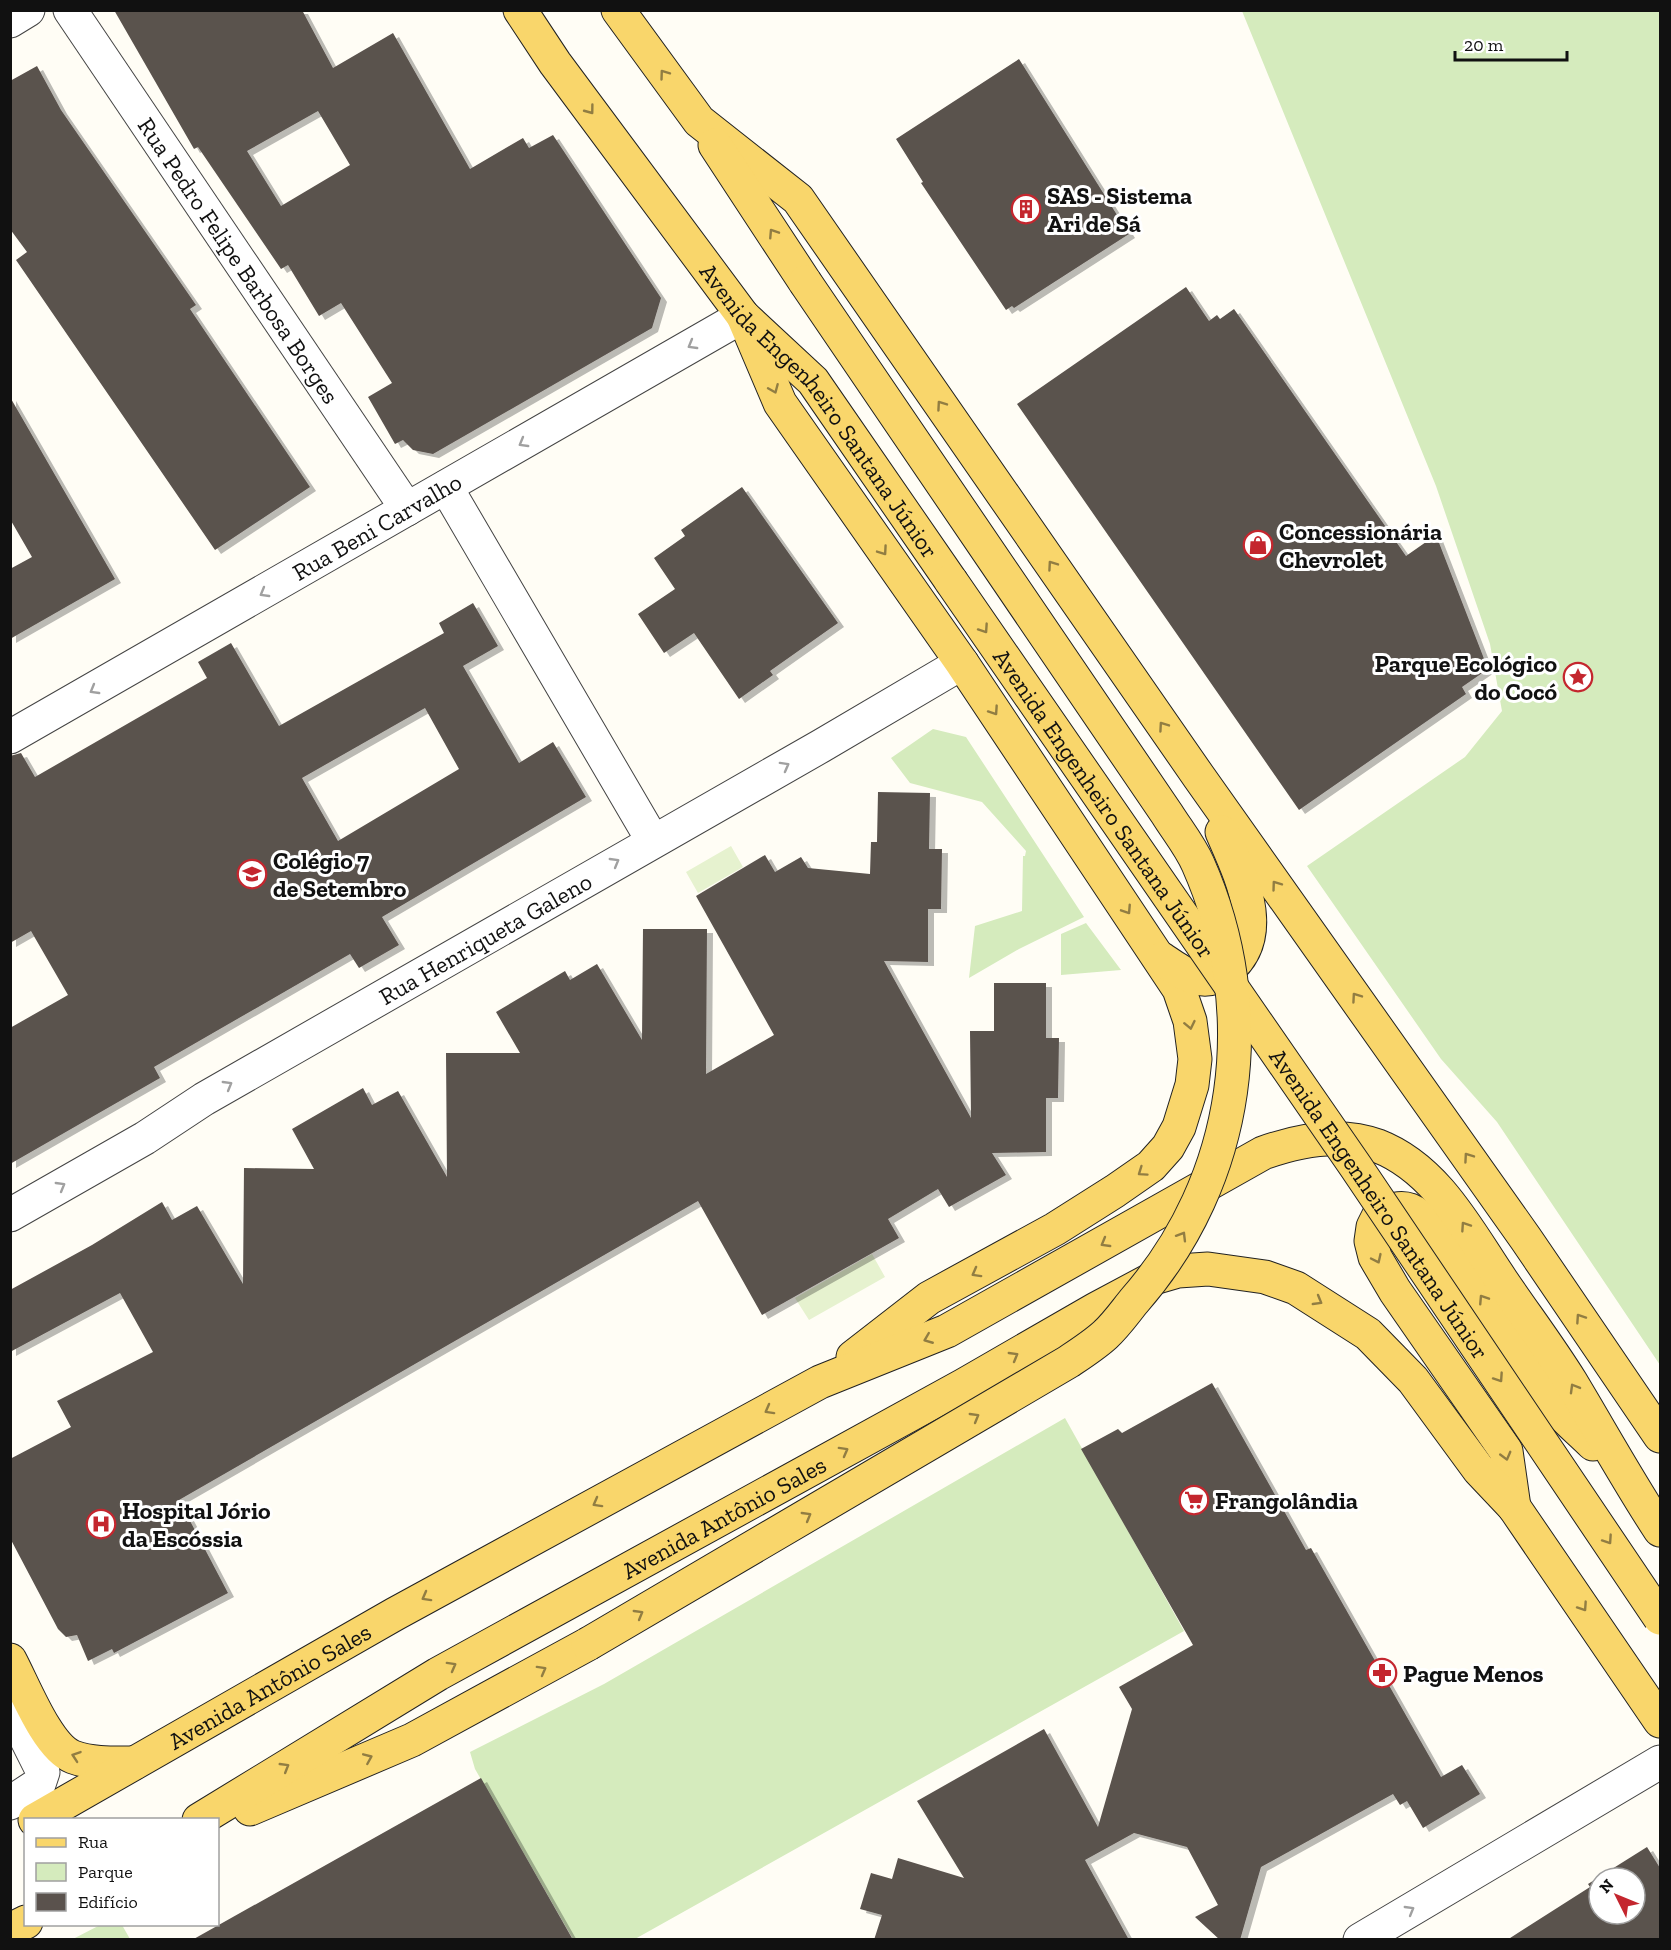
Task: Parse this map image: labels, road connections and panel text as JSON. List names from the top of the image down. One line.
{"streets":{"main road":["Avenida Engenheiro Santana Júnior","Avenida Antônio Sales"],"street":["Rua Pedro Felipe Barbosa Borges","Rua Beni Carvalho","Rua Henriqueta Galeno"]},"crossings":[["Rua Pedro Felipe Barbosa Borges","Rua Beni Carvalho"],["Avenida Engenheiro Santana Júnior","Rua Beni Carvalho"]],"one_way":["Rua Beni Carvalho","Rua Henriqueta Galeno"],"places":{"building":["SAS - Sistema Ari de Sá"],"shop":["Concessionária Chevrolet"],"place":["Parque Ecológico do Cocó"],"school or university":["Colégio 7 de Setembro"],"supermarket":["Frangolândia"],"hospital":["Hospital Jório da Escóssia"],"pharmacy":["Pague Menos"]},"legend":["Rua","Parque","Edifício"],"scale_bar":"20 m","north":"top left"}
